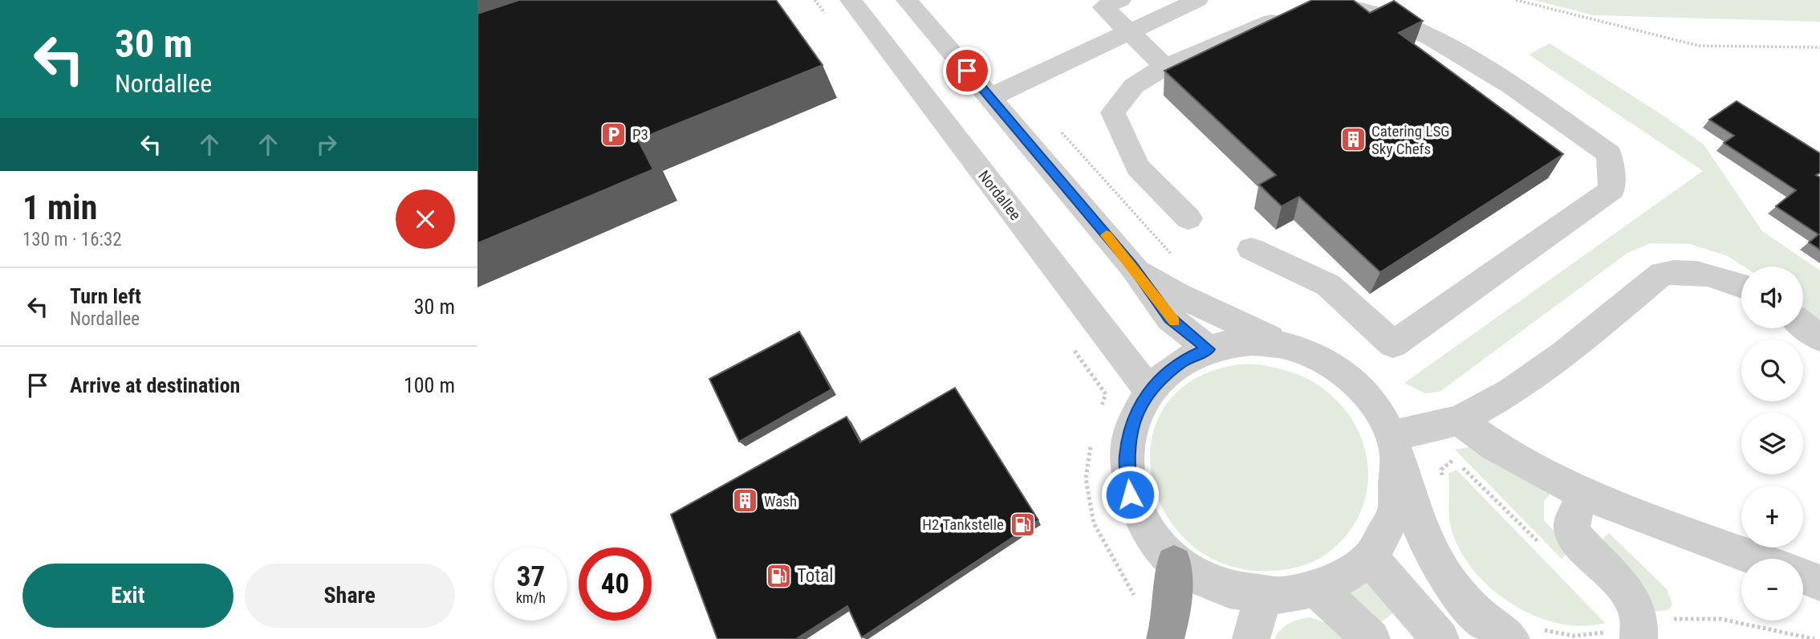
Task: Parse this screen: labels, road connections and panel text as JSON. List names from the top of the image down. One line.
{"streets":{"street":["Nordallee"]},"places":{"parking":["P3"],"building":["Catering LSG Sky Chefs","Wash"],"fuel station":["H2 Tankstelle","Total"]},"page":{"turn":["30 m","Nordallee"],"heading":["1 min","130 m · 16:32"],"list":[{"name":"Turn left","note":"Nordallee","value":"30 m"},{"name":"Arrive at destination","value":"100 m"}],"map_buttons":["+","−"],"speed":"37 km/h","limit":"40","buttons":["Exit","Share"]}}
